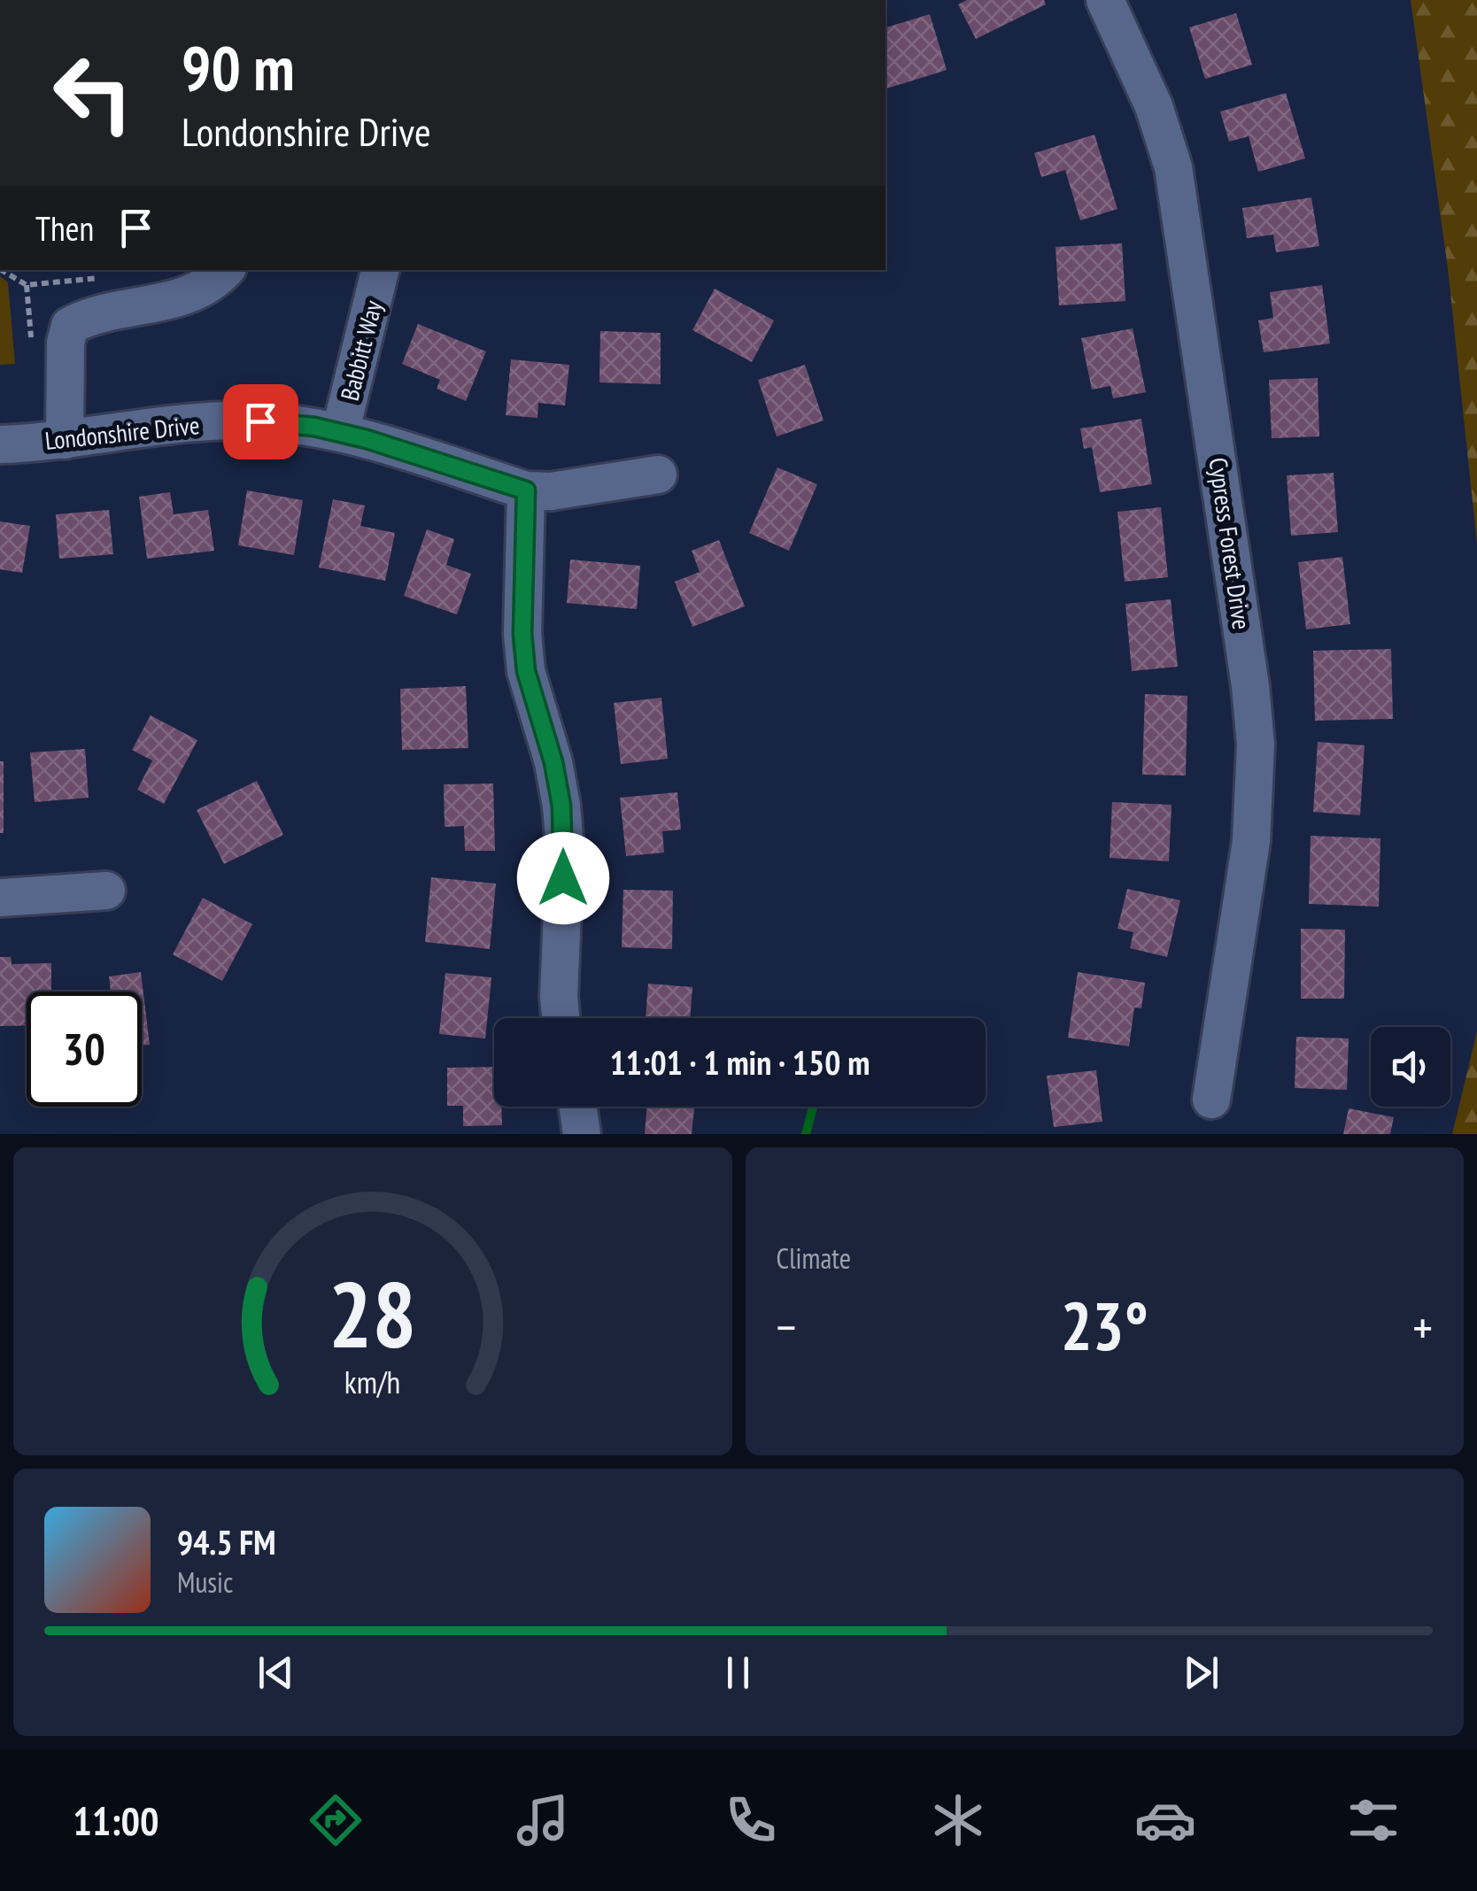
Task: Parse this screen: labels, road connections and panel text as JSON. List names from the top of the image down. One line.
{"streets":{"street":["Babbitt Way","Londonshire Drive","Cypress Forest Drive"]},"crossings":[["Babbitt Way","Londonshire Drive"]],"page":{"turn":["90 m","Londonshire Drive"],"then":"Then","limit":"30","trip":"11:01 · 1 min · 150 m","tile":"Climate","heat":["−","23°","+"],"song":["94.5 FM","Music"],"tabs":"11:00","gauge":["28","km/h"]}}
